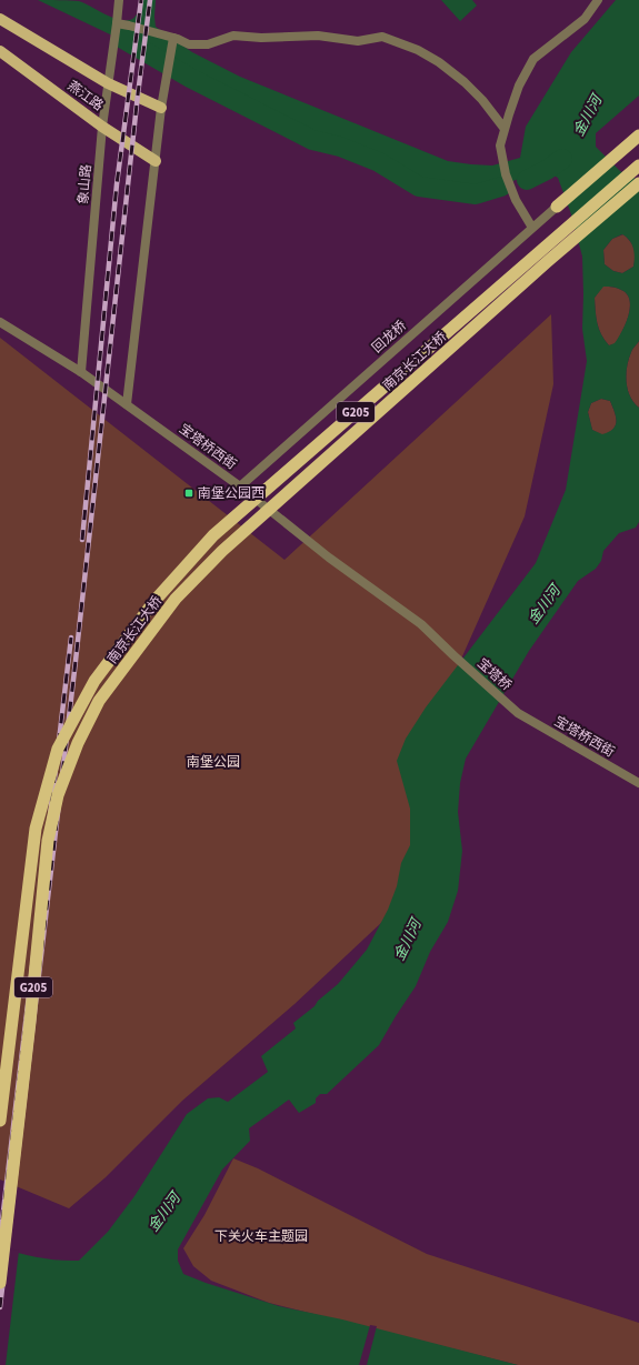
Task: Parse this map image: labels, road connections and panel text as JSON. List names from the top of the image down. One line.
{"streets":{"highway":["南京长江大桥","G205"],"main road":["燕江路"],"street":["象山路","回龙桥","宝塔桥西街","宝塔桥"]},"crossings":[["燕江路","象山路"],["象山路","宝塔桥西街"],["回龙桥","宝塔桥西街"],["宝塔桥西街","宝塔桥"]],"water":["金川河"],"parks":["南堡公园","下关火车主题园"],"places":{"transit":["南堡公园西"]}}
